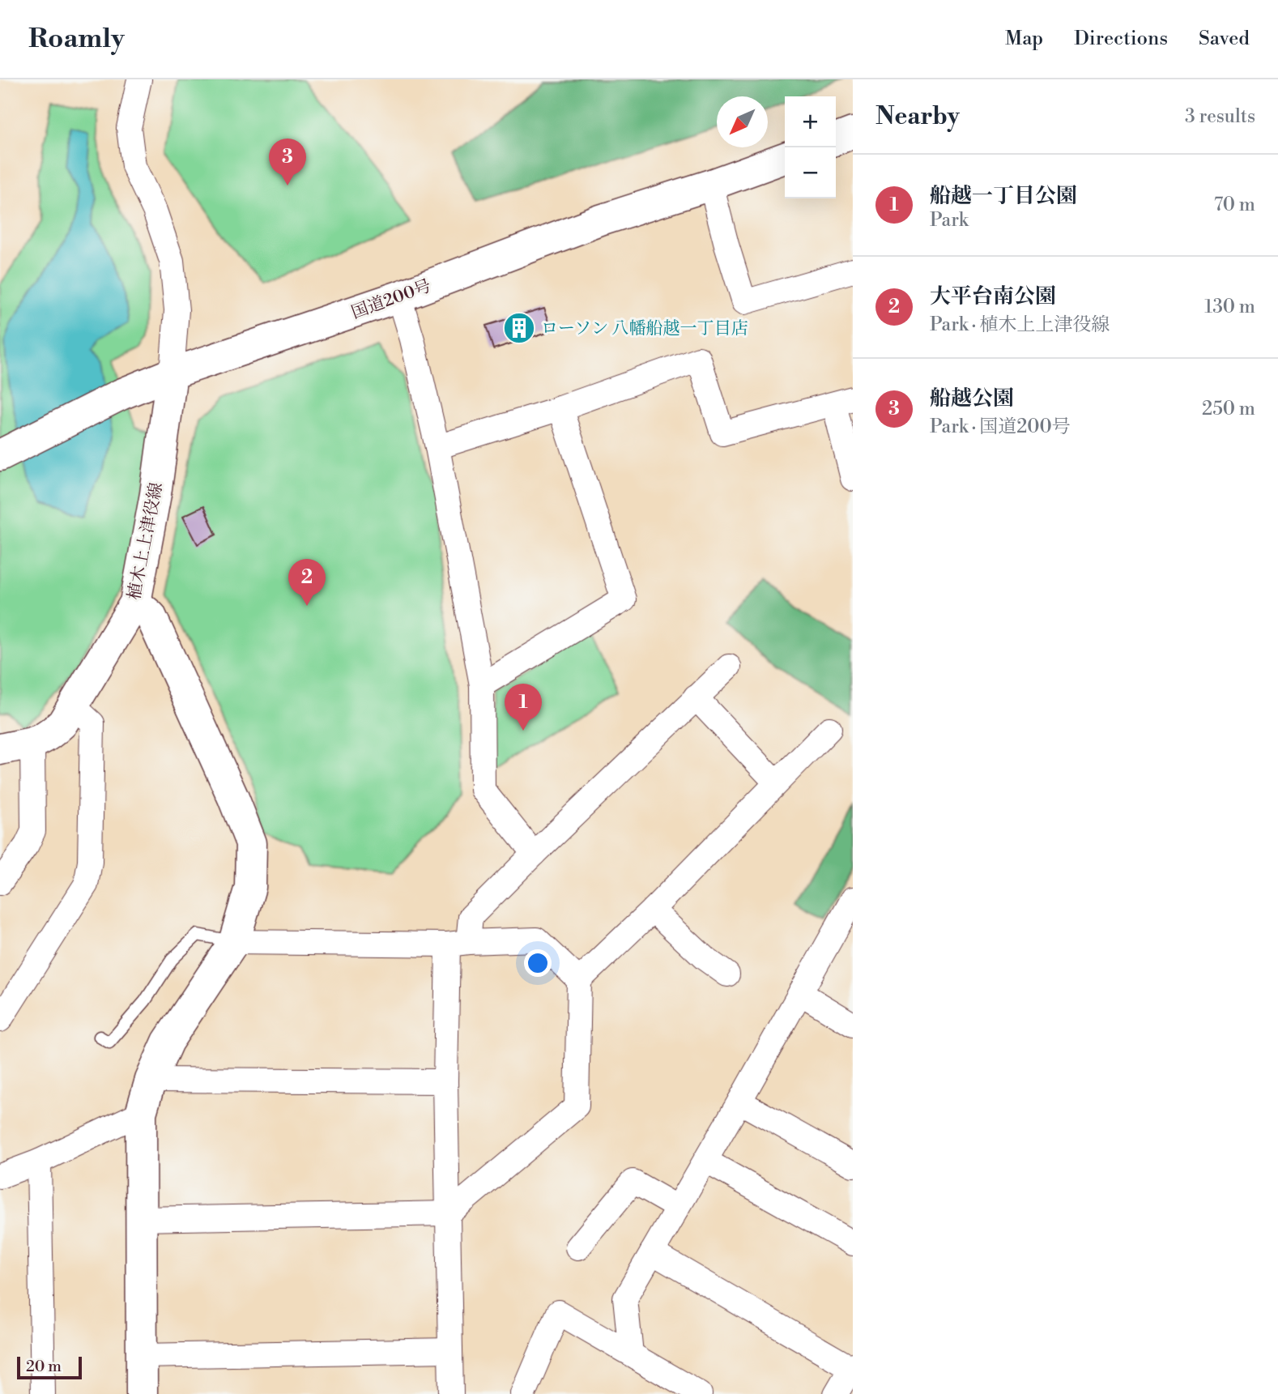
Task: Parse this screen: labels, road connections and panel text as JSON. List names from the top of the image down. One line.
{"streets":{"main road":["国道200号","植木上上津役線"]},"crossings":[["国道200号","植木上上津役線"]],"places":{"building":["ローソン 八幡船越一丁目店"]},"scale_bar":"20 m","north":"bottom left","page":{"header":"Roamly","nav":["Map","Directions","Saved"],"heading":["Nearby","3 results"],"map_buttons":["+","−"],"pins":["3","2","1"],"list":[{"mark":"1","name":"船越一丁目公園","note":"Park","value":"70 m"},{"mark":"2","name":"大平台南公園","note":"Park · 植木上上津役線","value":"130 m"},{"mark":"3","name":"船越公園","note":"Park · 国道200号","value":"250 m"}],"scale":"20 m"}}
